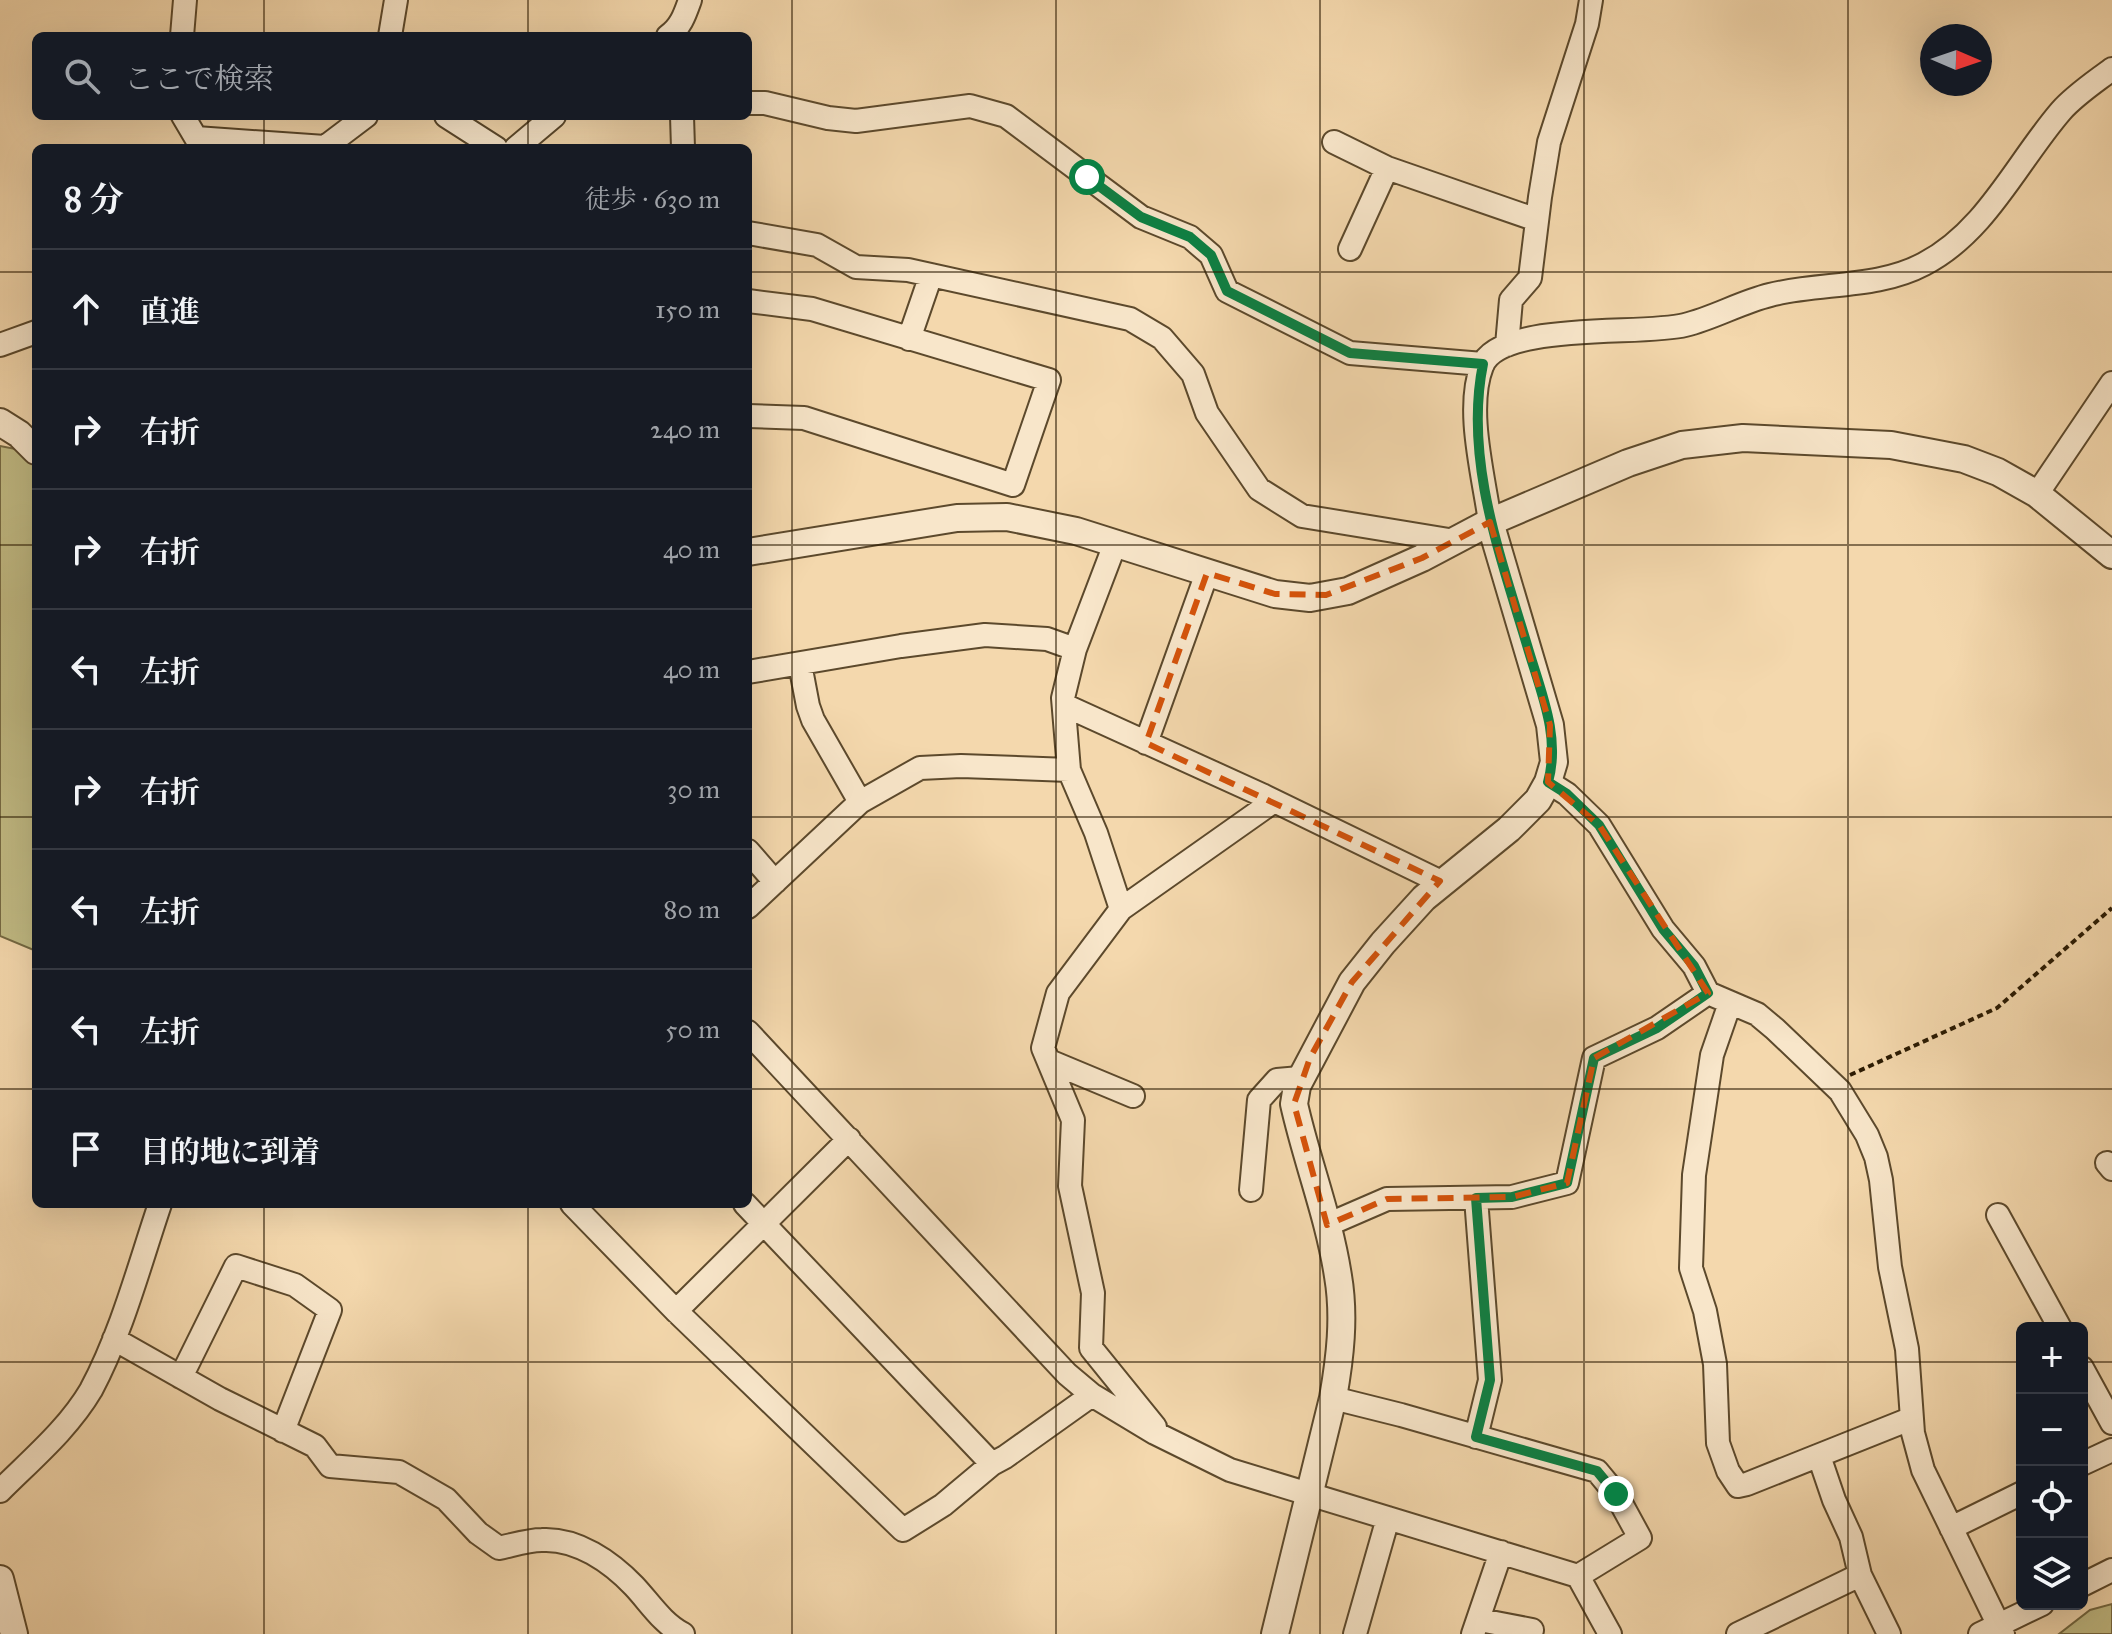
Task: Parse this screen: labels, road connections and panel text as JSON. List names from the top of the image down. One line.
{"north":"right","page":{"search":"ここで検索","heading":["8 分","徒歩 · 630 m"],"list":[["直進","150 m"],["右折","240 m"],["右折","40 m"],["左折","40 m"],["右折","30 m"],["左折","80 m"],["左折","50 m"],"目的地に到着"],"map_buttons":["+","−"]}}
